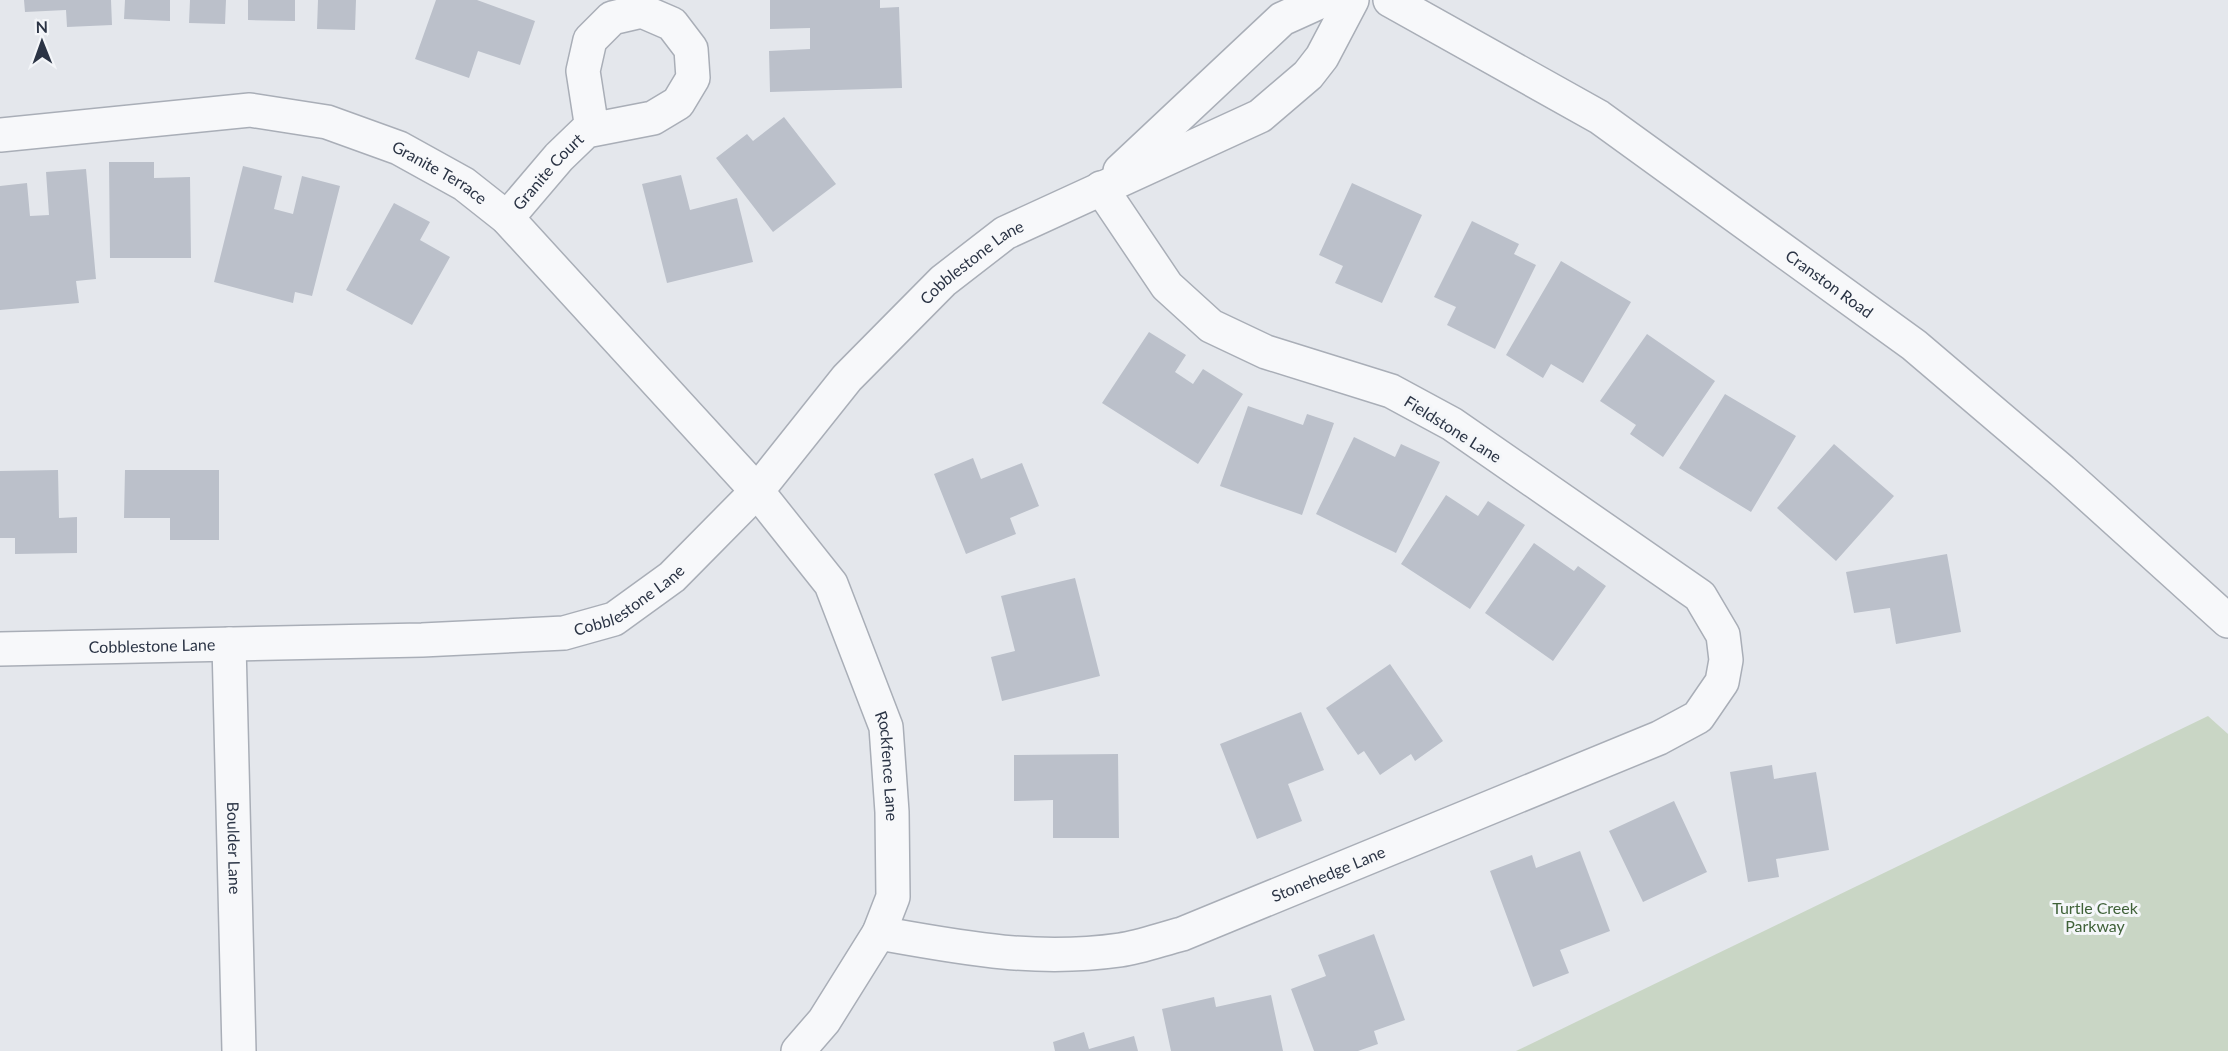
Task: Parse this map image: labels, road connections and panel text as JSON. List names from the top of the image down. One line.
{"streets":{"street":["Granite Court","Granite Terrace","Cobblestone Lane","Cranston Road","Fieldstone Lane","Rockfence Lane","Boulder Lane","Stonehedge Lane"]},"crossings":[["Granite Court","Granite Terrace"],["Granite Terrace","Cobblestone Lane"],["Granite Terrace","Rockfence Lane"],["Cobblestone Lane","Fieldstone Lane"],["Cobblestone Lane","Rockfence Lane"],["Cobblestone Lane","Boulder Lane"],["Fieldstone Lane","Stonehedge Lane"],["Rockfence Lane","Stonehedge Lane"]],"parks":["Turtle Creek Parkway"],"north":"top"}
